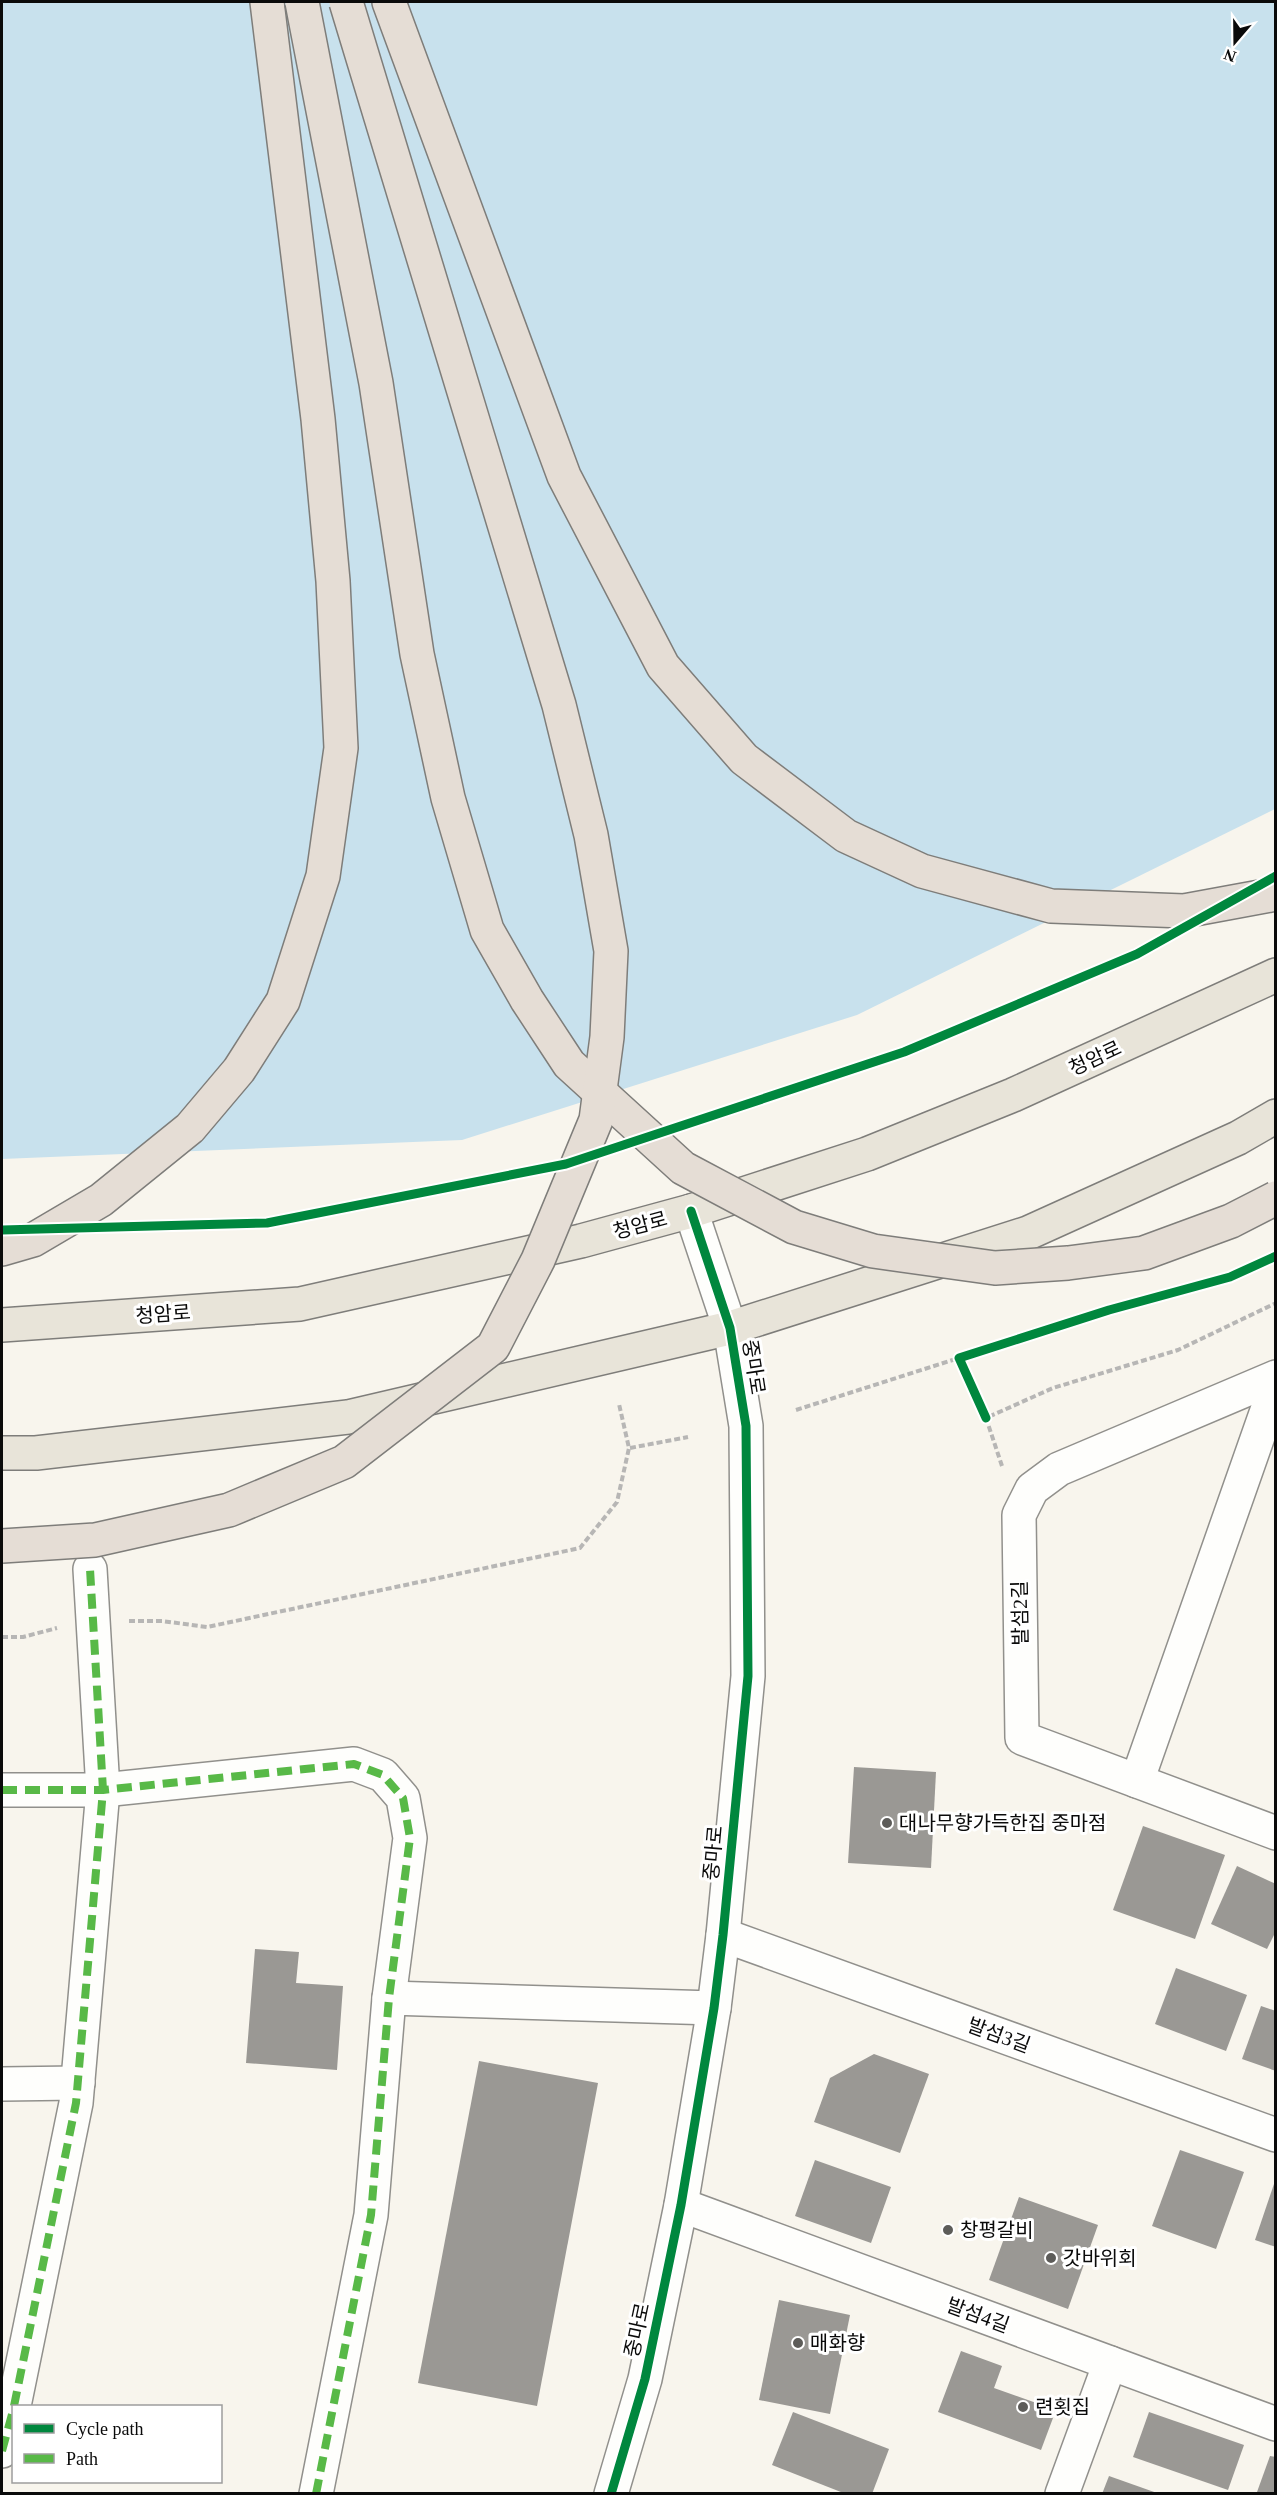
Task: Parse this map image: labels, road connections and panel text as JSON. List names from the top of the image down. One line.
{"streets":{"main road":["청암로"],"street":["중마로","발섬2길","발섬3길","발섬4길"]},"crossings":[["청암로","중마로"],["중마로","발섬3길"],["중마로","발섬4길"]],"places":["대나무향가득한집 중마점","창평갈비","갓바위회","매화향","련횟집"],"legend":["Cycle path","Path"],"north":"bottom"}
